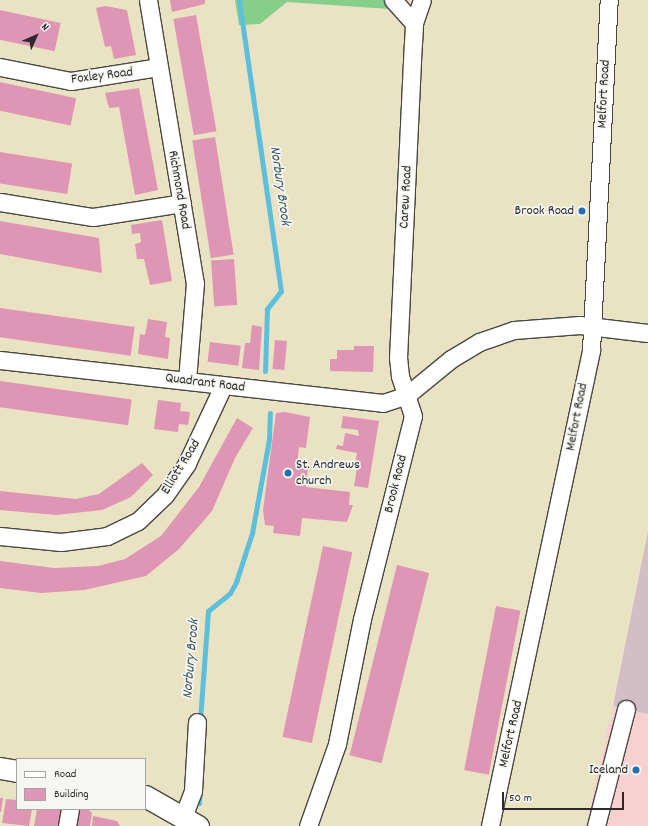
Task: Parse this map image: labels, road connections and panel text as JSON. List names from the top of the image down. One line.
{"streets":{"street":["Foxley Road","Melfort Road","Richmond Road","Carew Road","Quadrant Road","Elliott Road","Brook Road"]},"crossings":[["Foxley Road","Richmond Road"],["Richmond Road","Quadrant Road"],["Carew Road","Quadrant Road"],["Carew Road","Brook Road"],["Quadrant Road","Elliott Road"],["Quadrant Road","Brook Road"]],"water":["Norbury Brook"],"places":["Brook Road","St. Andrews church","Iceland"],"legend":["Road","Building"],"scale_bar":"50 m","north":"top right"}
